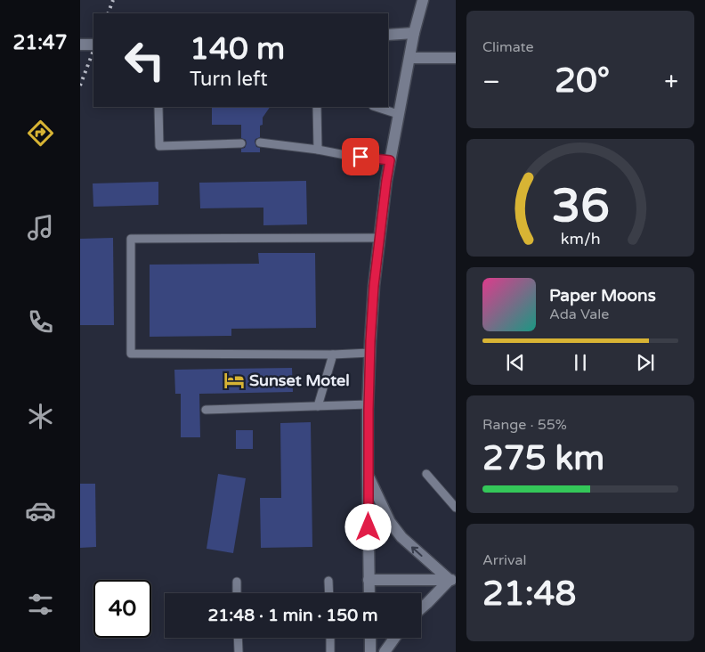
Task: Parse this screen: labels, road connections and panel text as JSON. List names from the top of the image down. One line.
{"places":{"hotel":["Sunset Motel"]},"page":{"tabs":"21:47","tile":["Climate",["Range · 55%","275 km"],["Arrival","21:48"]],"turn":["140 m","Turn left"],"heat":["−","20°","+"],"song":["Paper Moons","Ada Vale"],"limit":"40","trip":"21:48 · 1 min · 150 m","gauge":["36","km/h"]}}
